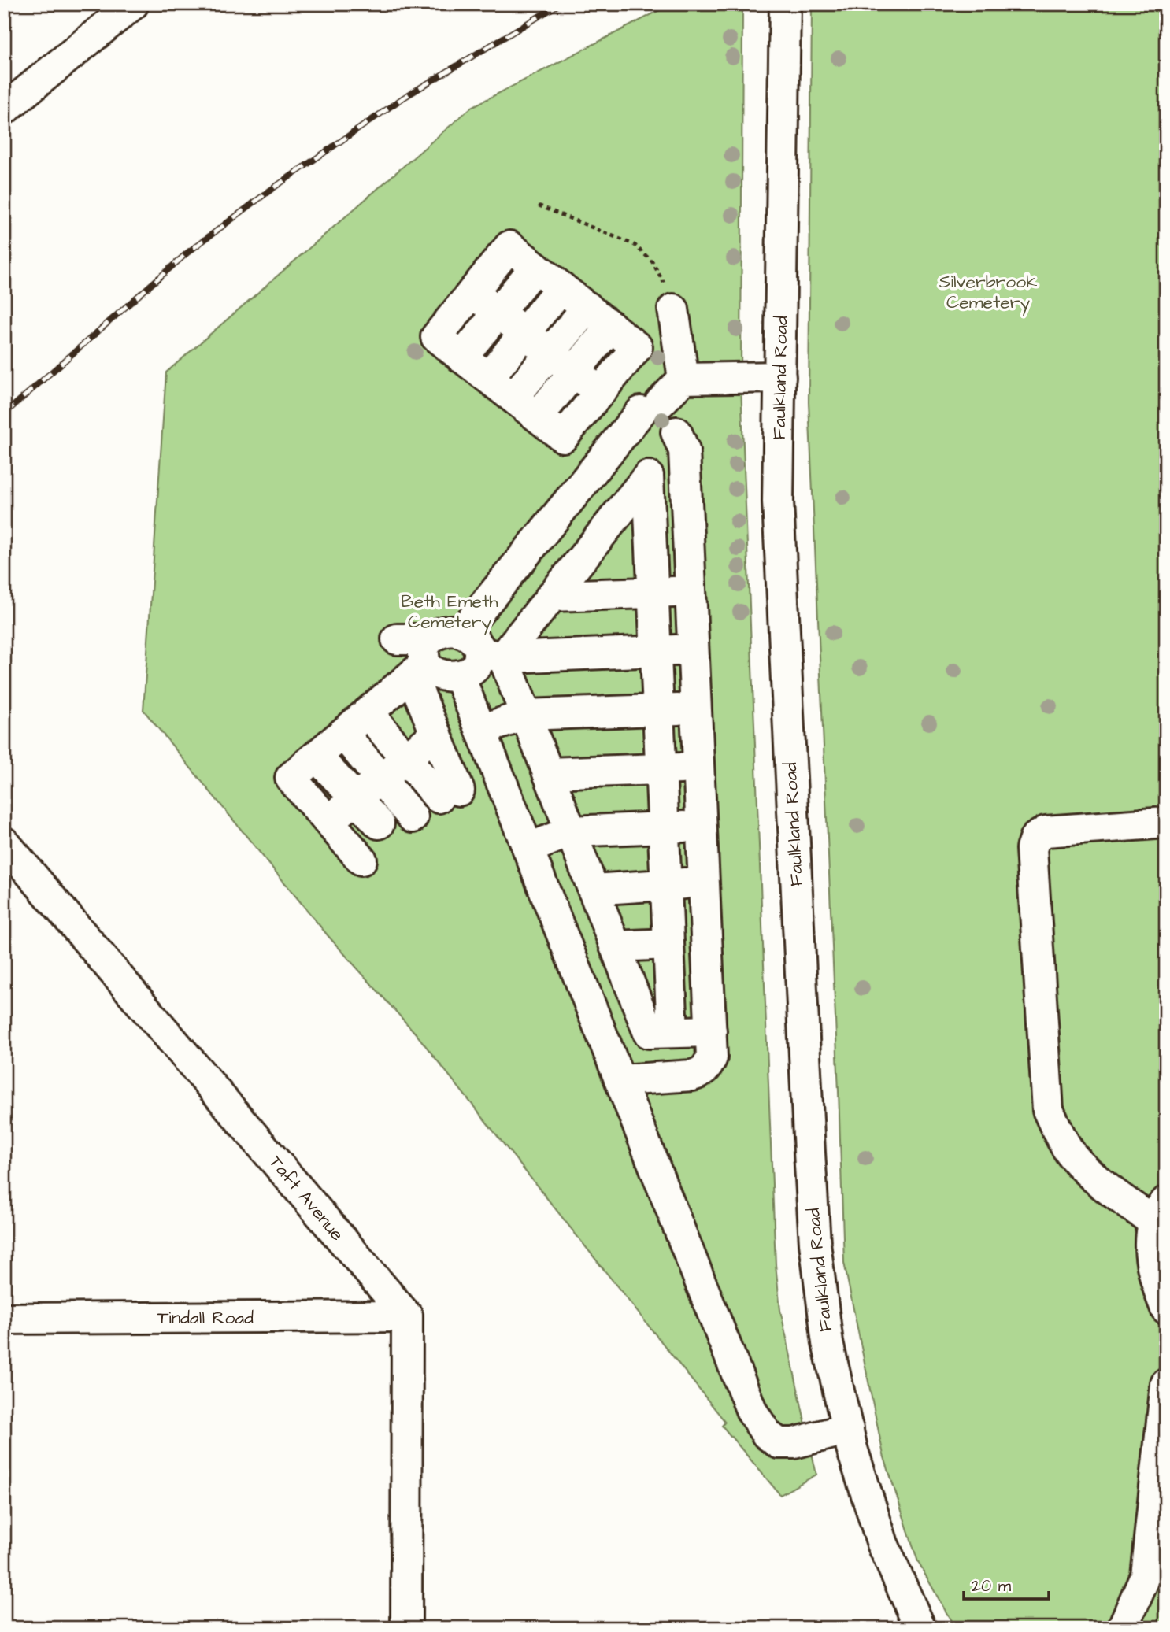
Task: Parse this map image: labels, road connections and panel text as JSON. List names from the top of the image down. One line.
{"streets":{"street":["Faulkland Road","Taft Avenue","Tindall Road"]},"crossings":[["Taft Avenue","Tindall Road"]],"parks":["Silverbrook Cemetery","Beth Emeth Cemetery"],"scale_bar":"20 m"}
